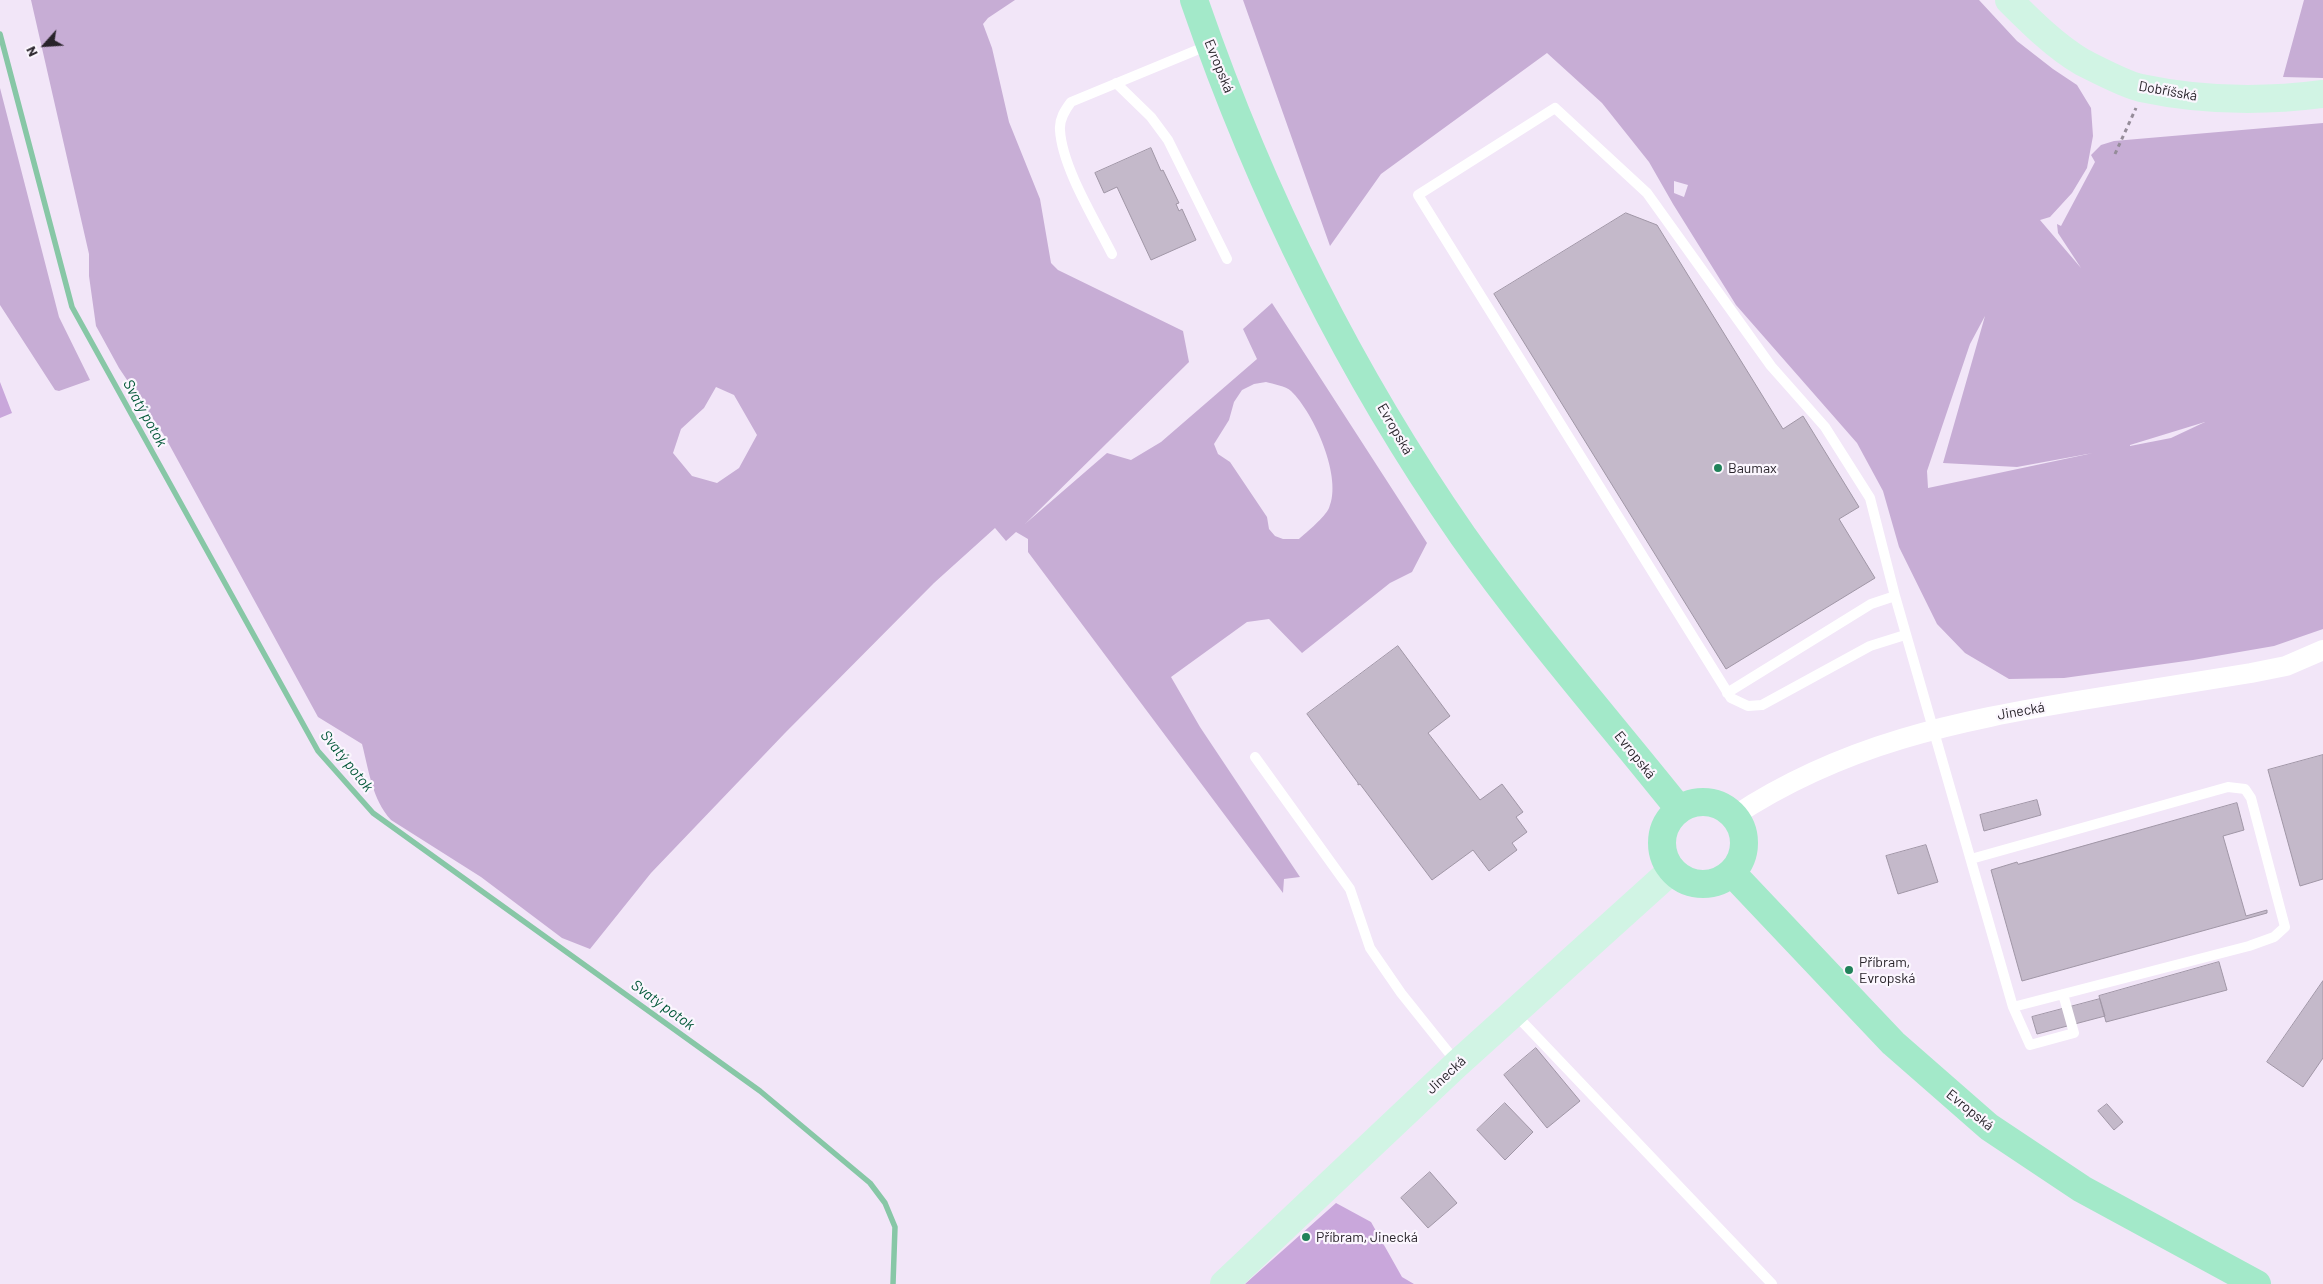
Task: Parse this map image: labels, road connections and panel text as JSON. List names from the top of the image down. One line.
{"streets":{"main road":["Evropská","Dobříšská","Jinecká"]},"crossings":[["Evropská","Jinecká"]],"water":["Svatý potok"],"places":["Baumax","Příbram, Evropská","Příbram, Jinecká"],"north":"bottom left"}
